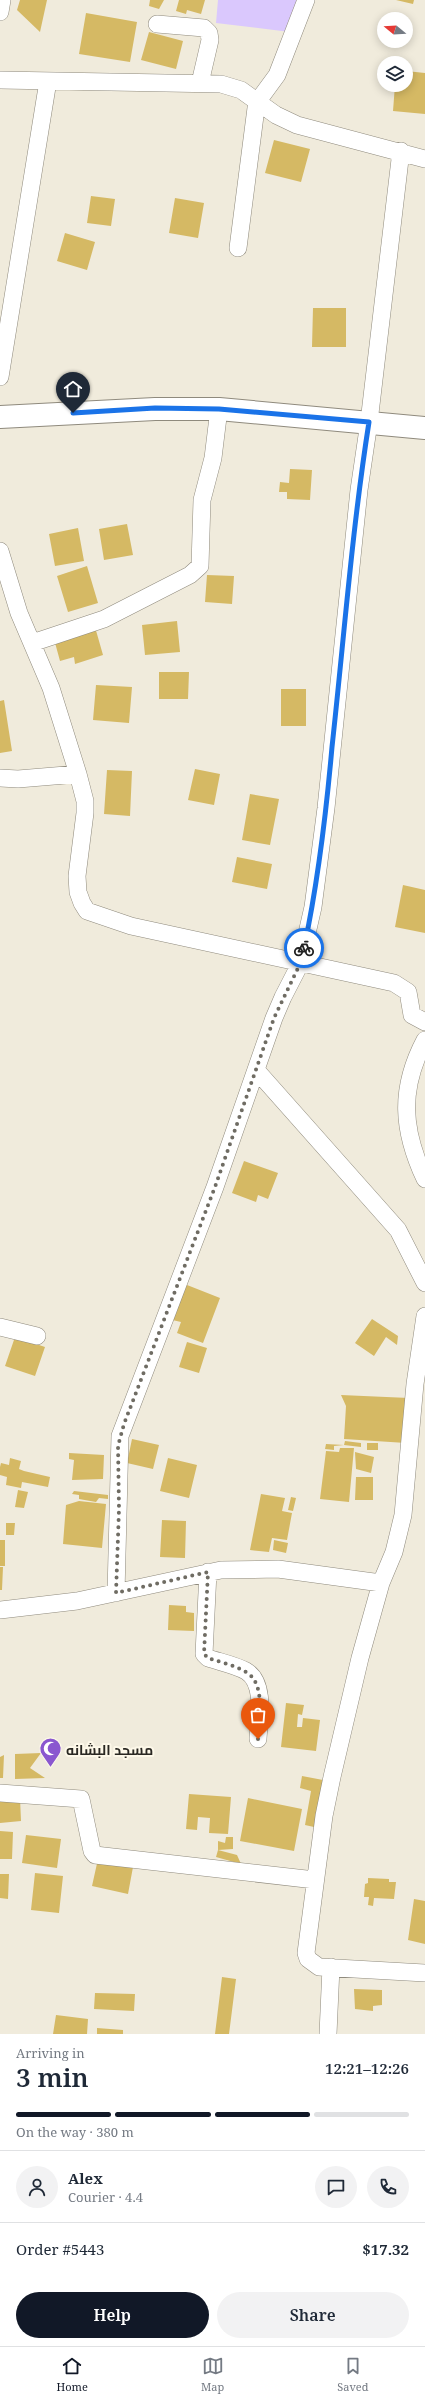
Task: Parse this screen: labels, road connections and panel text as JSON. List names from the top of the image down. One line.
{"places":{"mosque":["مسجد البشانه"]},"north":"left","page":{"heading":["3 min","Arriving in","12:21–12:26"],"panel":["Alex","Courier · 4.4","Order #5443","$17.32"],"bar":"On the way · 380 m","buttons":["Help","Share"],"tabs":["Home","Map","Saved"]}}
